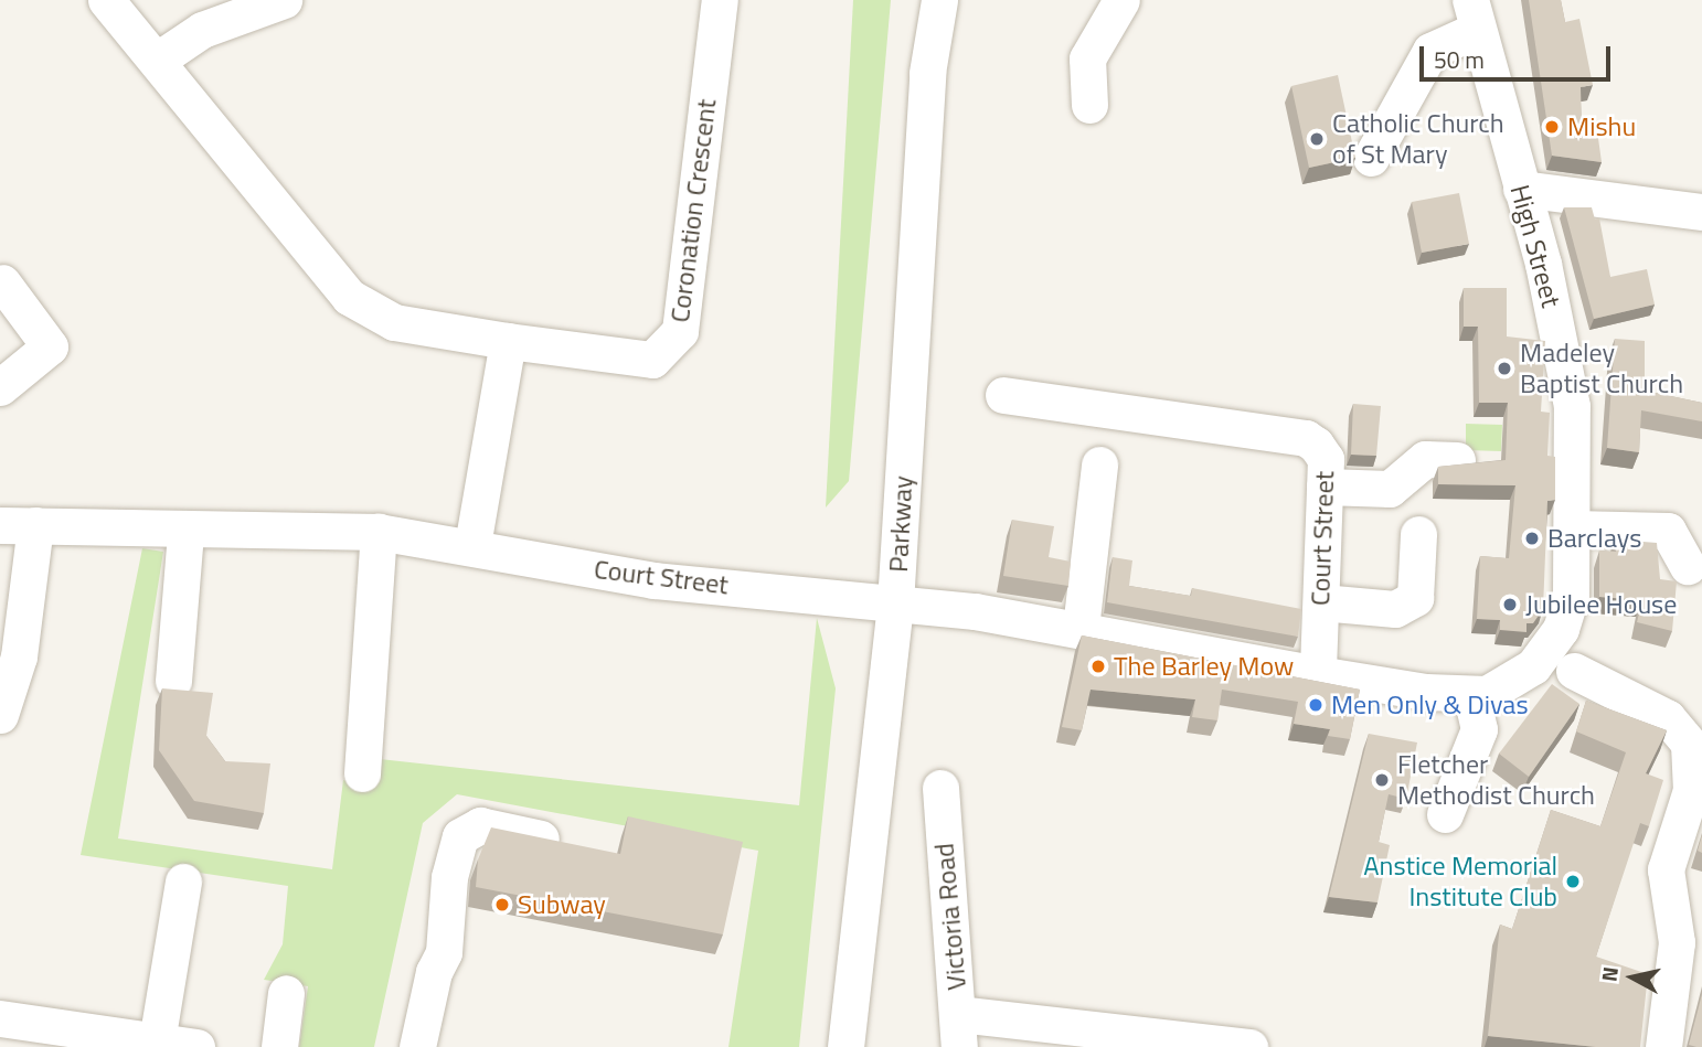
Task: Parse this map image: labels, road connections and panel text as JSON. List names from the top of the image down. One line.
{"streets":{"street":["Coronation Crescent","High Street","Parkway","Court Street","Victoria Road"]},"crossings":[["Parkway","Court Street"]],"places":["Mishu","Catholic Church of St Mary","Madeley Baptist Church","Barclays","Jubilee House","The Barley Mow","Men Only & Divas","Fletcher Methodist Church","Anstice Memorial Institute Club","Subway"],"scale_bar":"50 m","north":"left"}
